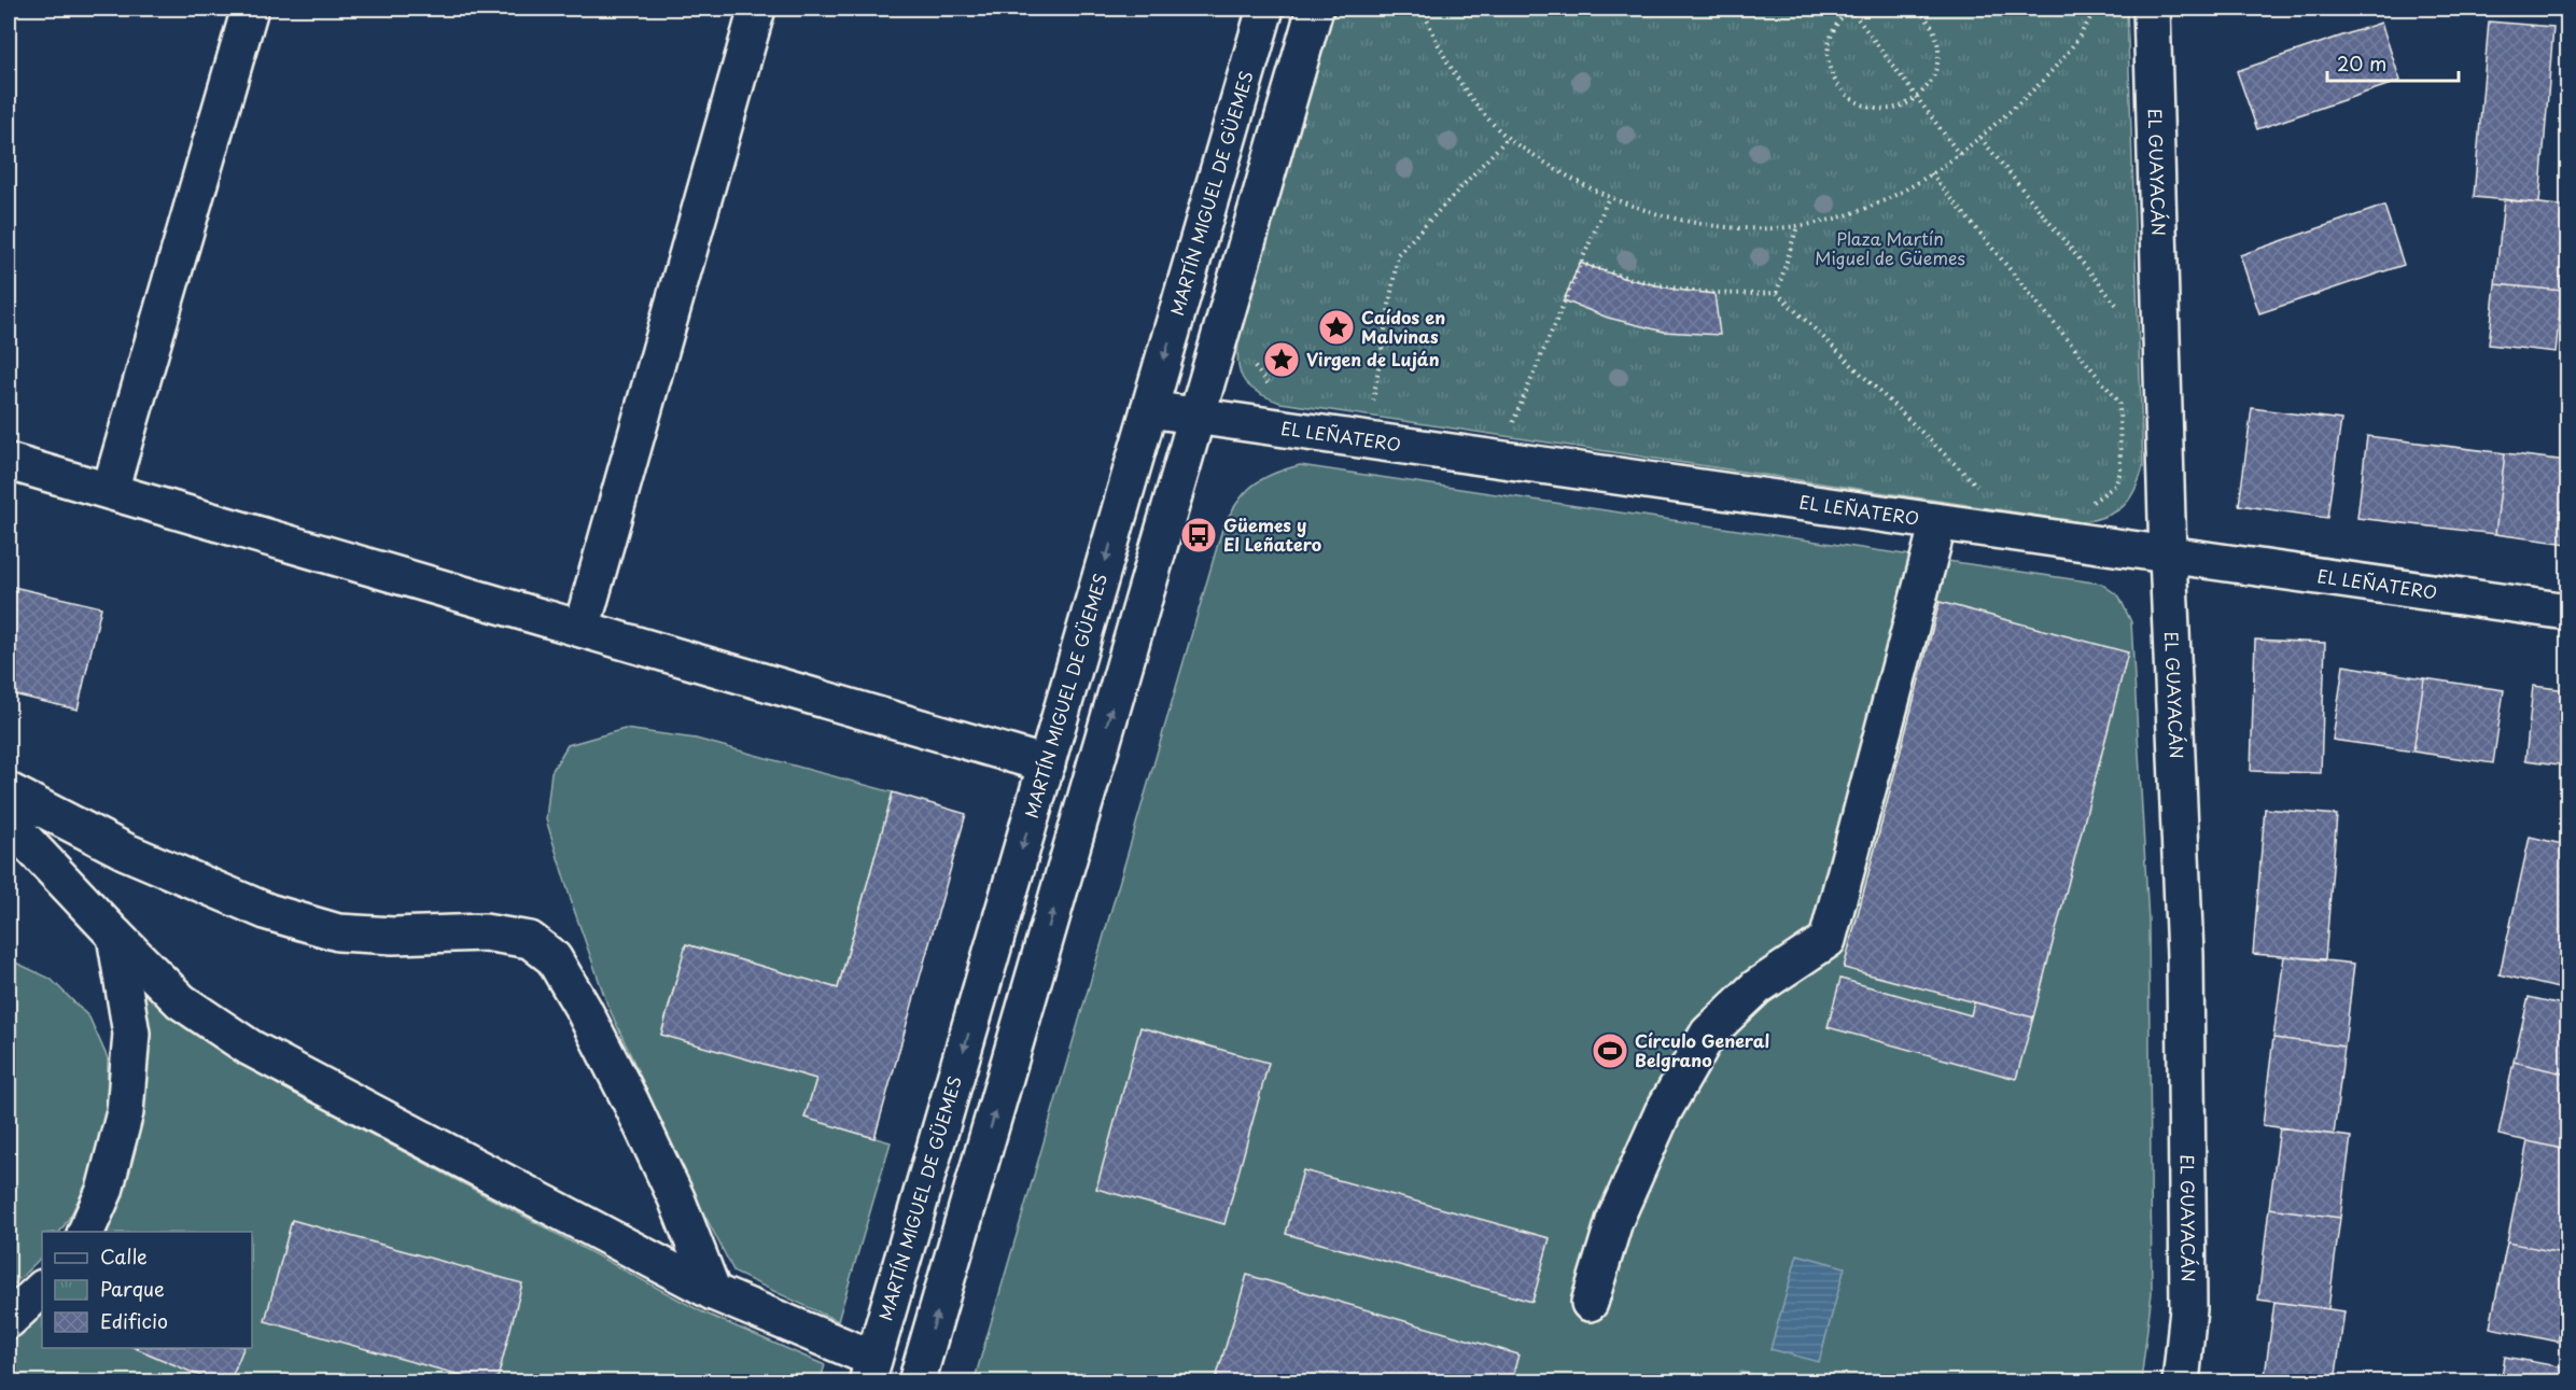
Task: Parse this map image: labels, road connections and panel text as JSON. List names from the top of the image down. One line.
{"streets":{"street":["EL GUAYACÁN","MARTÍN MIGUEL DE GÜEMES","EL LEÑATERO"]},"crossings":[["EL GUAYACÁN","EL LEÑATERO"],["MARTÍN MIGUEL DE GÜEMES","EL LEÑATERO"]],"parks":["Plaza Martín Miguel de Güemes"],"places":{"place":["Caídos en Malvinas","Virgen de Luján"],"bus stop":["Güemes y El Leñatero"],"sports":["Círculo General Belgrano"]},"legend":["Calle","Parque","Edificio"],"scale_bar":"20 m"}
